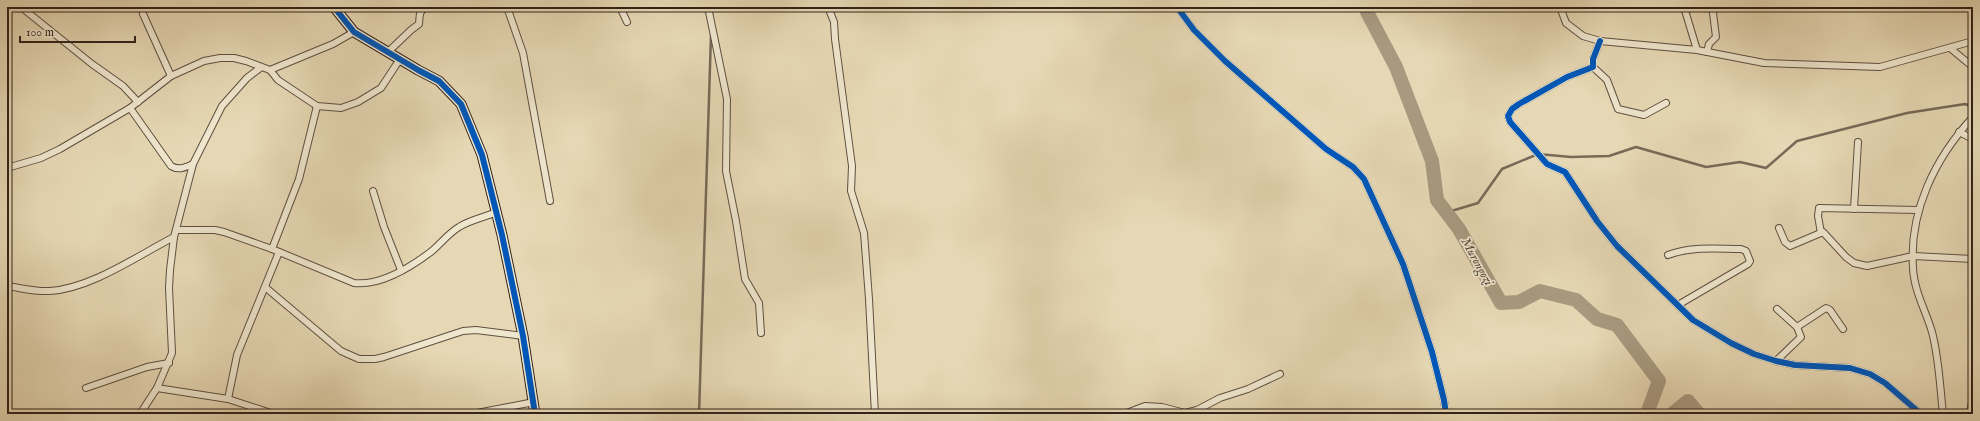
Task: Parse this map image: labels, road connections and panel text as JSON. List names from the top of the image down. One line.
{"water":["Murongozi"],"scale_bar":"100 m"}
